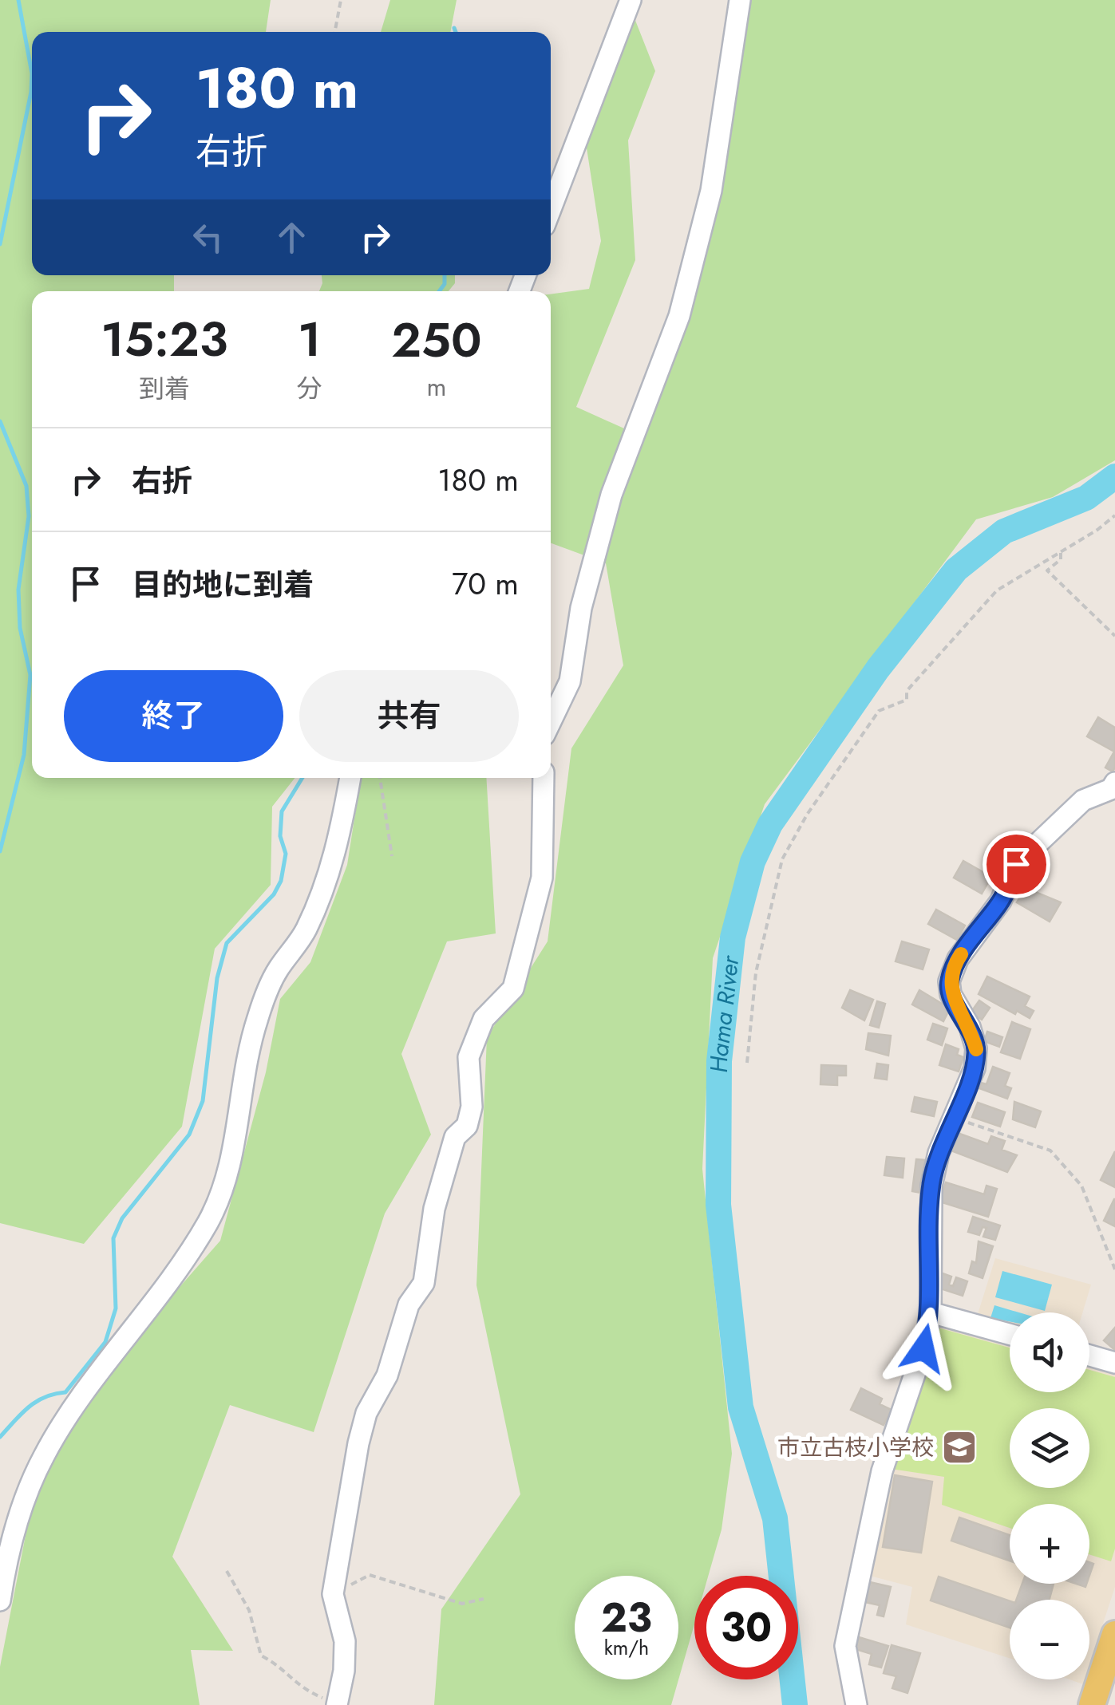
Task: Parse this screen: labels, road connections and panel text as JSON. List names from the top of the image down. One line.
{"water":["Hama River"],"places":{"school or university":["市立古枝小学校"]},"page":{"turn":["180 m","右折"],"eta":["15:23","到着","1","分","250","m"],"list":[{"name":"右折","value":"180 m"},{"name":"目的地に到着","value":"70 m"}],"buttons":["終了","共有"],"map_buttons":["+","−"],"speed":"23 km/h","limit":"30"}}
